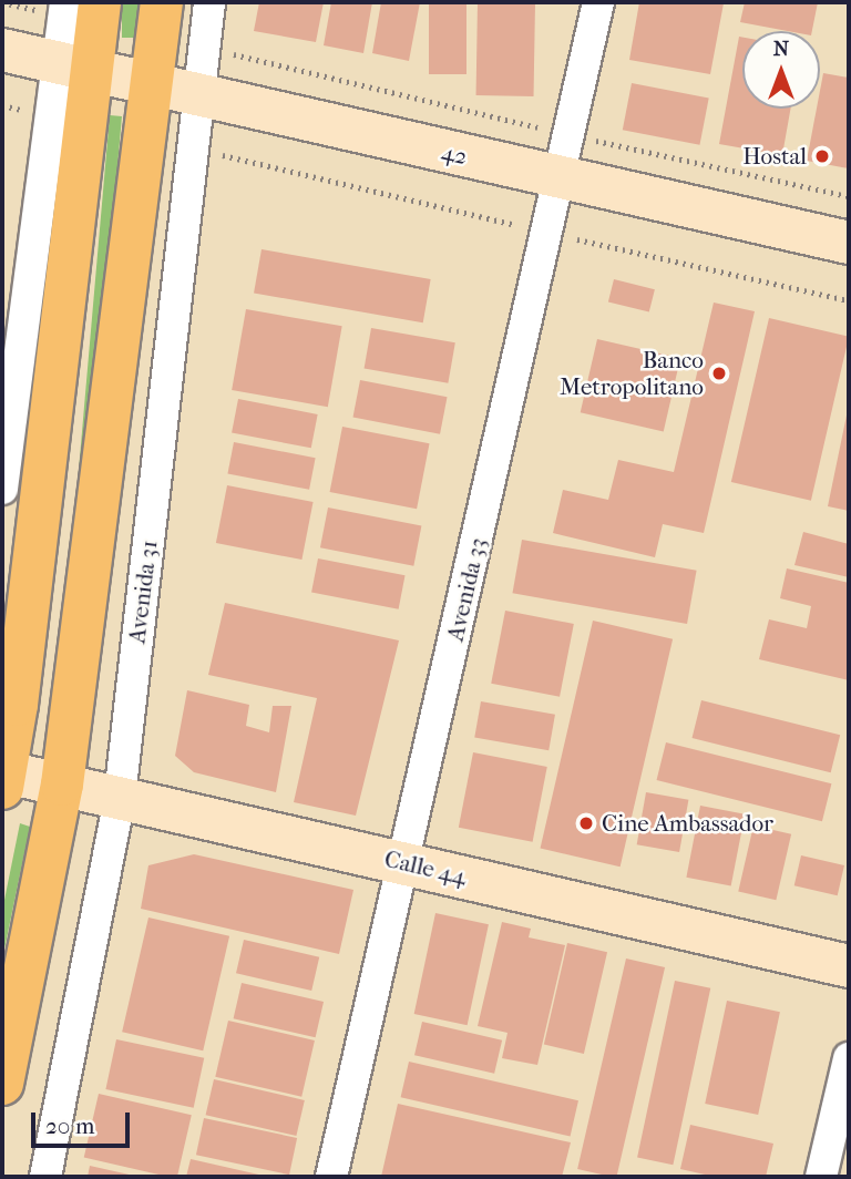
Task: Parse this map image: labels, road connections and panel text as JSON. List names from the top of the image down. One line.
{"streets":{"street":["42","Avenida 33","Avenida 31","Calle 44"]},"crossings":[["42","Avenida 33"],["42","Avenida 31"],["Avenida 33","Calle 44"],["Avenida 31","Calle 44"]],"places":["Hostal","Banco Metropolitano","Cine Ambassador"],"scale_bar":"20 m","north":"top"}
